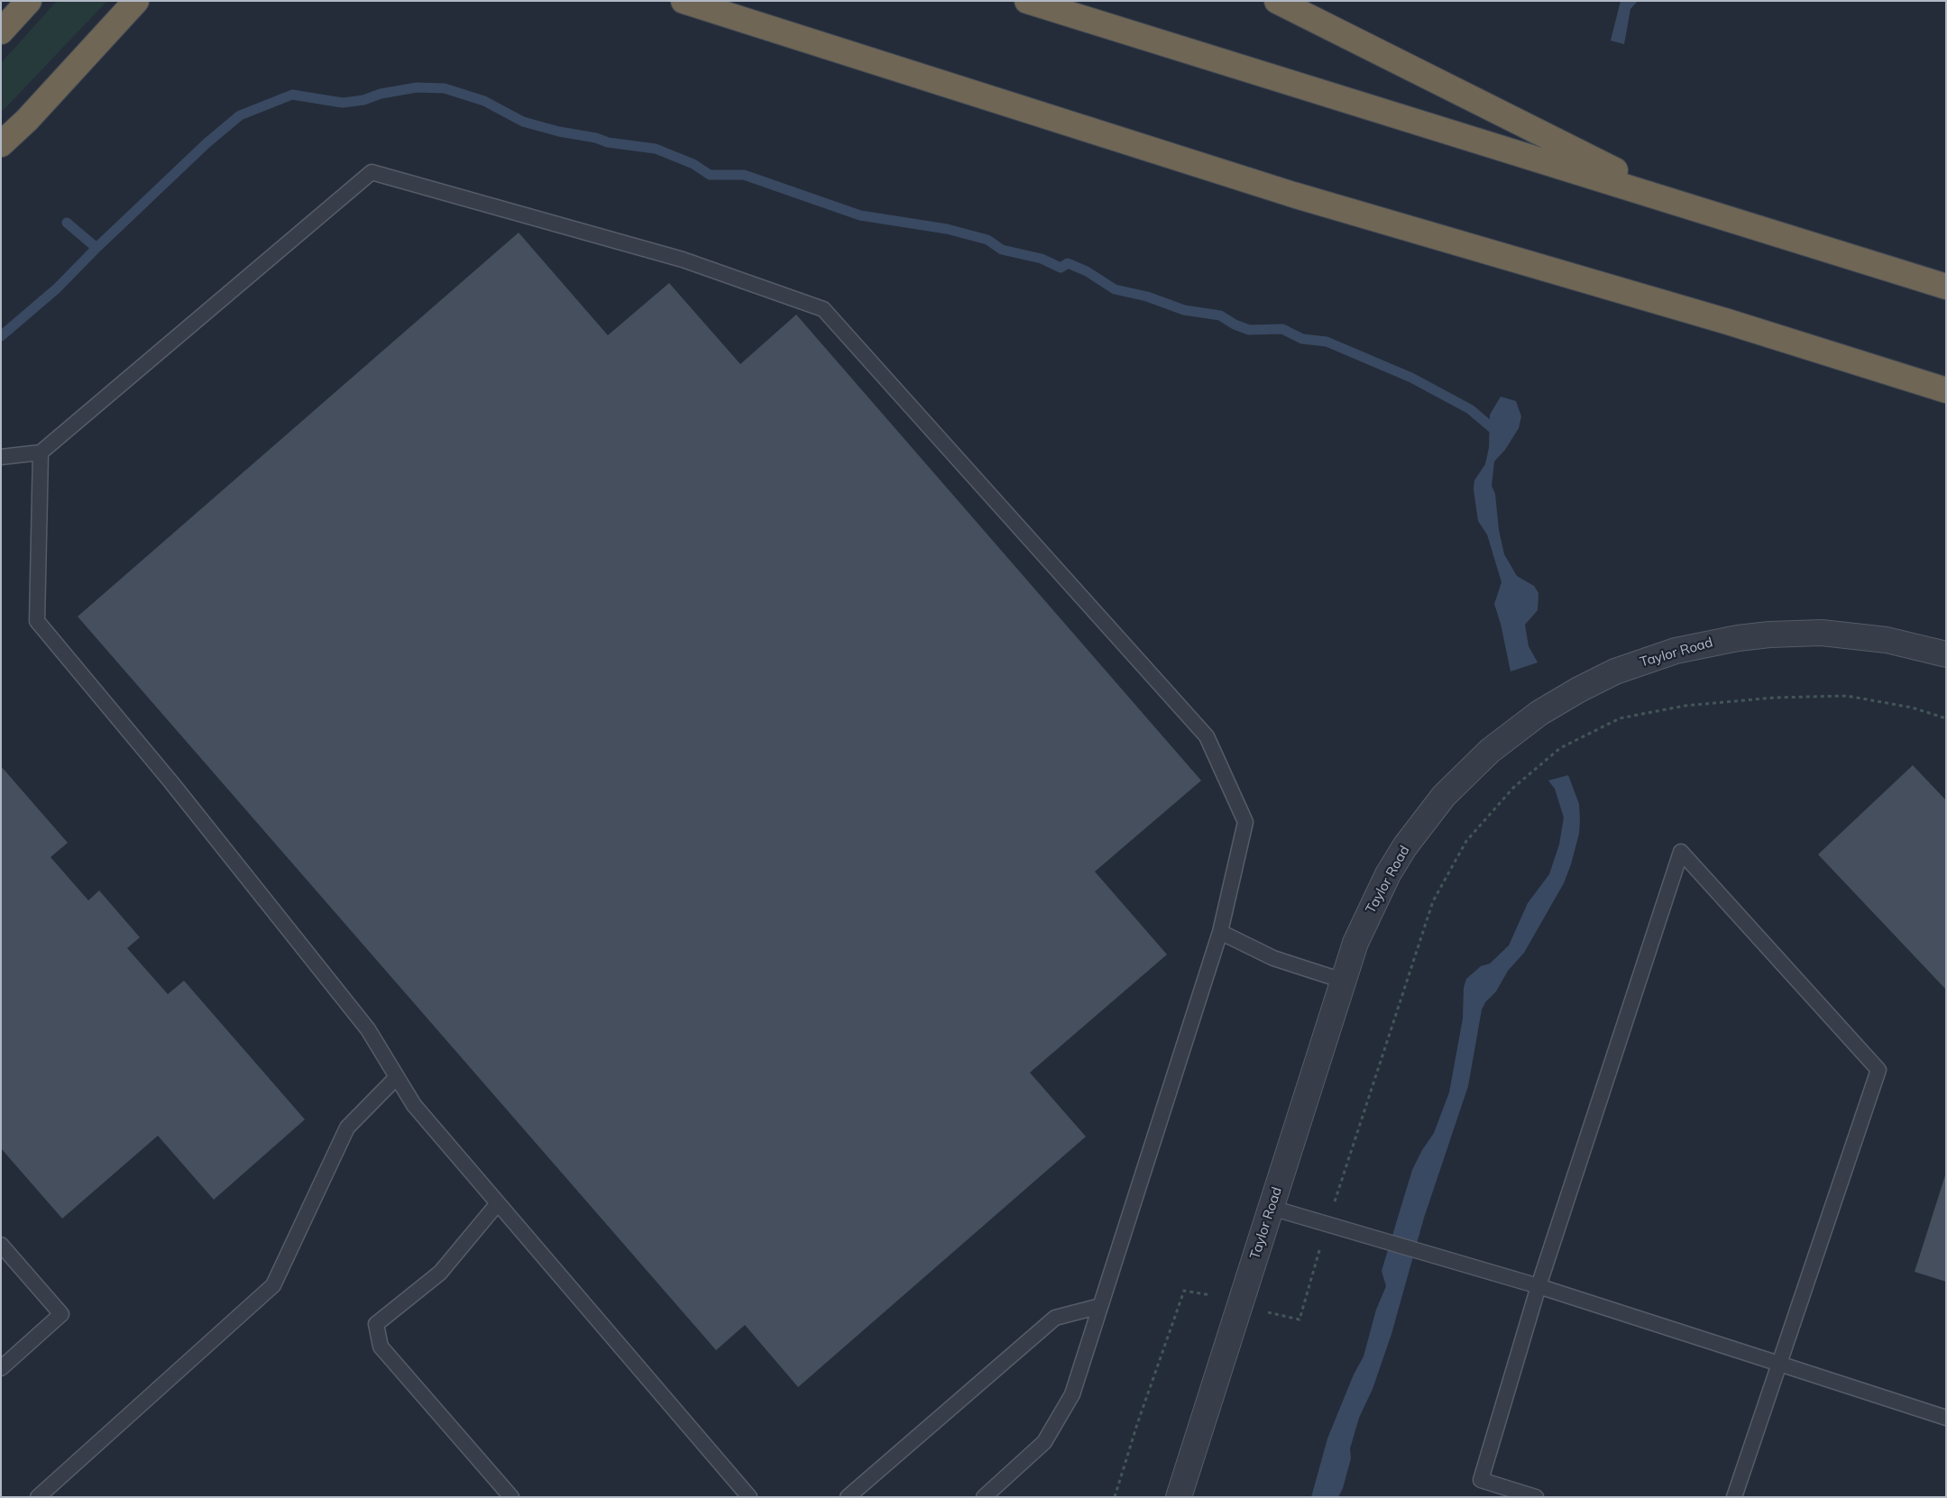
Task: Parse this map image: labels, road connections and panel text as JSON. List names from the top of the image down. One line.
{"streets":{"street":["Taylor Road"]}}
